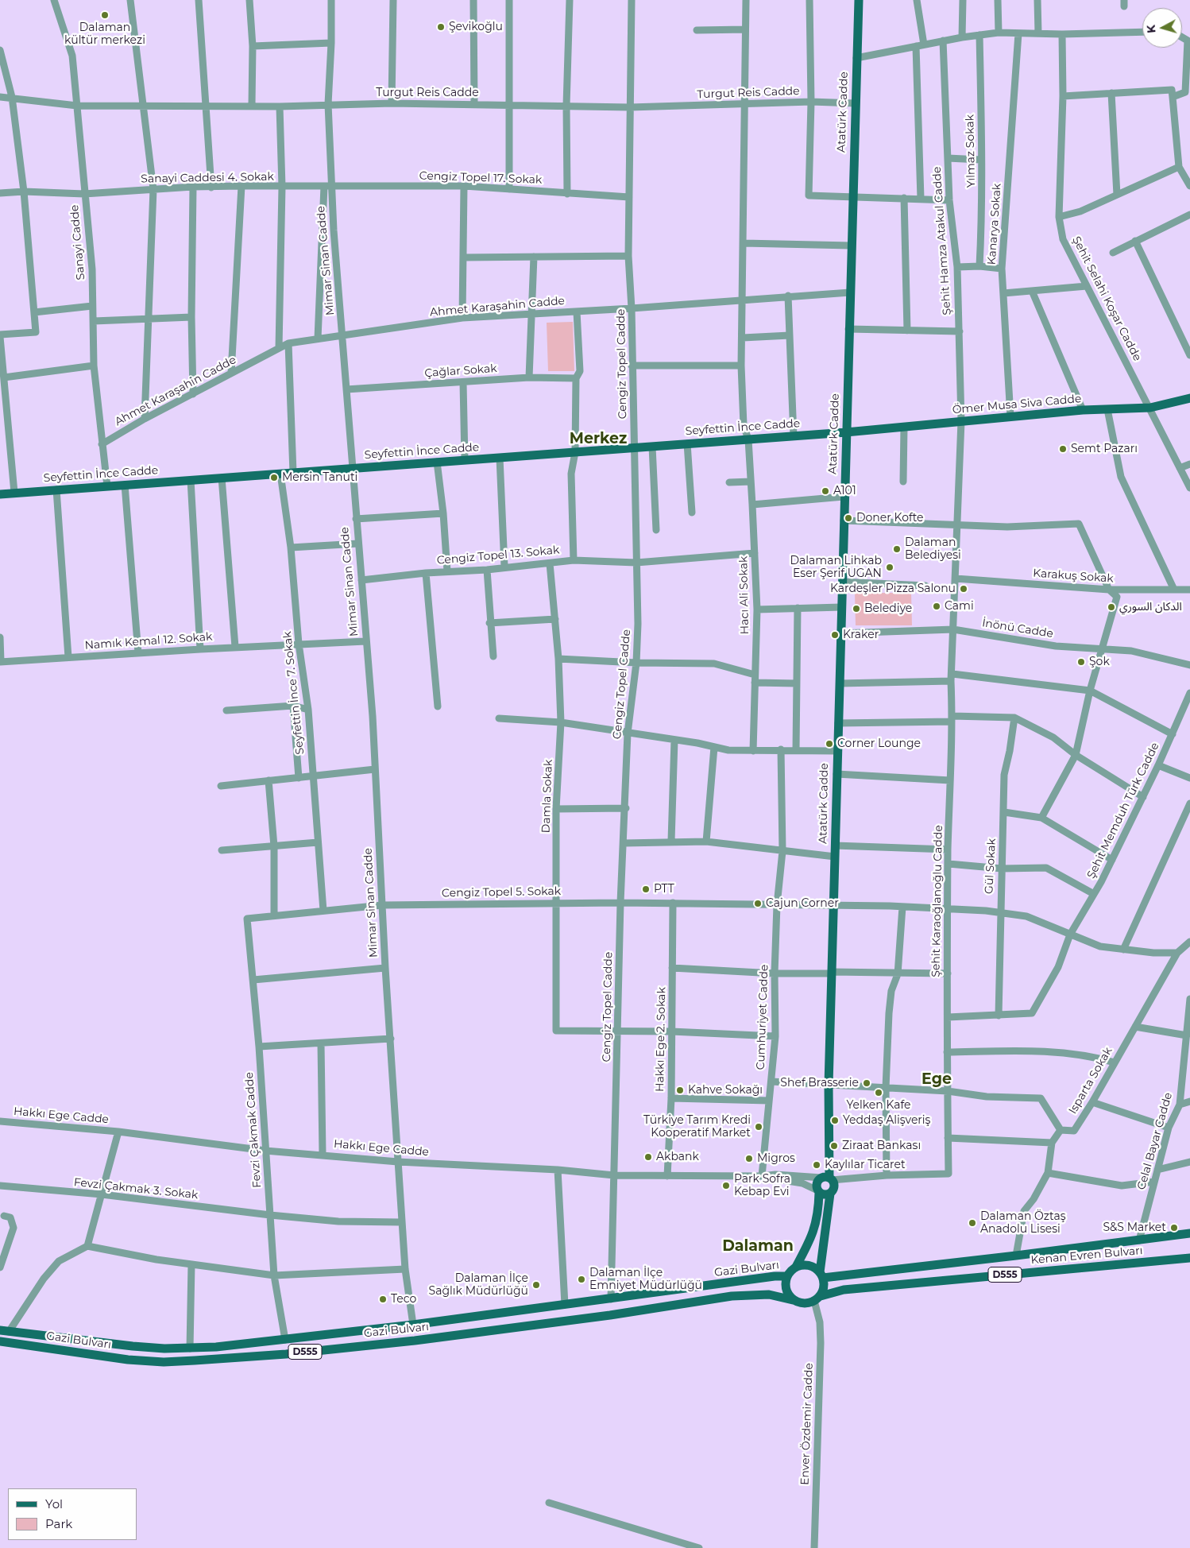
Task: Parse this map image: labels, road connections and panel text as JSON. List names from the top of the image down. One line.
{"streets":{"main road":["Atatürk Cadde","Ömer Musa Siva Cadde","Seyfettin İnce Cadde","Kenan Evren Bulvarı","Gazi Bulvarı","D555"],"street":["Turgut Reis Cadde","Yılmaz Sokak","Sanayi Caddesi 4. Sokak","Cengiz Topel 17. Sokak","Kanarya Sokak","Şehit Hamza Atakul Cadde","Sanayi Cadde","Mimar Sinan Cadde","Şehit Selahi Koşar Cadde","Ahmet Karaşahin Cadde","Cengiz Topel Cadde","Çağlar Sokak","Cengiz Topel 13. Sokak","Karakuş Sokak","Hacı Ali Sokak","İnönü Cadde","Namık Kemal 12. Sokak","Seyfettin İnce 7. Sokak","Damla Sokak","Şehit Memduh Türk Cadde","Gül Sokak","Cengiz Topel 5. Sokak","Şehit Karaoğlanoğlu Cadde","Cumhuriyet Cadde","Hakkı Ege 2. Sokak","Isparta Sokak","Hakkı Ege Cadde","Fevzi Çakmak Cadde","Celal Bayar Cadde","Fevzi Çakmak 3. Sokak","Enver Özdemir Cadde"]},"crossings":[["Turgut Reis Cadde","Atatürk Cadde"],["Turgut Reis Cadde","Sanayi Cadde"],["Turgut Reis Cadde","Mimar Sinan Cadde"],["Turgut Reis Cadde","Cengiz Topel Cadde"],["Turgut Reis Cadde","Hacı Ali Sokak"],["Atatürk Cadde","Ahmet Karaşahin Cadde"],["Atatürk Cadde","Ömer Musa Siva Cadde"],["Atatürk Cadde","Seyfettin İnce Cadde"],["Atatürk Cadde","İnönü Cadde"],["Atatürk Cadde","Cengiz Topel 5. Sokak"],["Atatürk Cadde","Hakkı Ege Cadde"],["Sanayi Caddesi 4. Sokak","Cengiz Topel 17. Sokak"],["Sanayi Caddesi 4. Sokak","Sanayi Cadde"],["Sanayi Caddesi 4. Sokak","Mimar Sinan Cadde"],["Cengiz Topel 17. Sokak","Mimar Sinan Cadde"],["Cengiz Topel 17. Sokak","Cengiz Topel Cadde"],["Kanarya Sokak","Ömer Musa Siva Cadde"],["Şehit Hamza Atakul Cadde","Ömer Musa Siva Cadde"],["Şehit Hamza Atakul Cadde","Karakuş Sokak"],["Şehit Hamza Atakul Cadde","İnönü Cadde"],["Şehit Hamza Atakul Cadde","Şehit Karaoğlanoğlu Cadde"],["Sanayi Cadde","Ahmet Karaşahin Cadde"],["Sanayi Cadde","Seyfettin İnce Cadde"],["Mimar Sinan Cadde","Ahmet Karaşahin Cadde"],["Mimar Sinan Cadde","Çağlar Sokak"],["Mimar Sinan Cadde","Seyfettin İnce Cadde"],["Mimar Sinan Cadde","Cengiz Topel 13. Sokak"],["Mimar Sinan Cadde","Namık Kemal 12. Sokak"],["Mimar Sinan Cadde","Cengiz Topel 5. Sokak"],["Mimar Sinan Cadde","Hakkı Ege Cadde"],["Mimar Sinan Cadde","Fevzi Çakmak 3. Sokak"],["Mimar Sinan Cadde","Gazi Bulvarı"],["Şehit Selahi Koşar Cadde","Ömer Musa Siva Cadde"],["Ahmet Karaşahin Cadde","Cengiz Topel Cadde"],["Ahmet Karaşahin Cadde","Hacı Ali Sokak"],["Cengiz Topel Cadde","Seyfettin İnce Cadde"],["Cengiz Topel Cadde","Cengiz Topel 13. Sokak"],["Cengiz Topel Cadde","Damla Sokak"],["Cengiz Topel Cadde","Cengiz Topel 5. Sokak"],["Cengiz Topel Cadde","Hakkı Ege Cadde"],["Cengiz Topel Cadde","Gazi Bulvarı"],["Ömer Musa Siva Cadde","Seyfettin İnce Cadde"],["Seyfettin İnce Cadde","Hacı Ali Sokak"],["Seyfettin İnce Cadde","Seyfettin İnce 7. Sokak"],["Cengiz Topel 13. Sokak","Hacı Ali Sokak"],["Cengiz Topel 13. Sokak","Damla Sokak"],["İnönü Cadde","Şehit Karaoğlanoğlu Cadde"],["Namık Kemal 12. Sokak","Seyfettin İnce 7. Sokak"],["Seyfettin İnce 7. Sokak","Cengiz Topel 5. Sokak"],["Damla Sokak","Cengiz Topel 5. Sokak"],["Şehit Memduh Türk Cadde","Gül Sokak"],["Şehit Memduh Türk Cadde","Cengiz Topel 5. Sokak"],["Gül Sokak","Cengiz Topel 5. Sokak"],["Cengiz Topel 5. Sokak","Şehit Karaoğlanoğlu Cadde"],["Cengiz Topel 5. Sokak","Cumhuriyet Cadde"],["Cengiz Topel 5. Sokak","Hakkı Ege 2. Sokak"],["Cengiz Topel 5. Sokak","Isparta Sokak"],["Cengiz Topel 5. Sokak","Fevzi Çakmak Cadde"],["Şehit Karaoğlanoğlu Cadde","Hakkı Ege Cadde"],["Cumhuriyet Cadde","Hakkı Ege Cadde"],["Hakkı Ege 2. Sokak","Hakkı Ege Cadde"],["Hakkı Ege Cadde","Fevzi Çakmak Cadde"],["Fevzi Çakmak Cadde","Fevzi Çakmak 3. Sokak"],["Fevzi Çakmak Cadde","Gazi Bulvarı"],["Celal Bayar Cadde","Kenan Evren Bulvarı"],["Kenan Evren Bulvarı","Gazi Bulvarı"],["Kenan Evren Bulvarı","Enver Özdemir Cadde"],["Gazi Bulvarı","Enver Özdemir Cadde"]],"districts":["Merkez","Ege","Dalaman"],"places":["Dalaman kültür merkezi","Şevikoğlu","Semt Pazarı","Mersin Tanuti","A101","Doner Kofte","Dalaman Belediyesi","Dalaman Lihkab Eser Şerif UGAN","Kardeşler Pizza Salonu","Cami","الدكان السوري","Belediye","Kraker","Şok","Corner Lounge","PTT","Cajun Corner","Shef Brasserie","Kahve Sokağı","Yelken Kafe","Yeddaş Alişveriş","Türkiye Tarım Kredi Kooperatif Market","Ziraat Bankası","Akbank","Migros","Kaylılar Ticaret","Park Sofra Kebap Evi","Dalaman Öztaş Anadolu Lisesi","S&S Market","Dalaman İlçe Emniyet Müdürlüğü","Dalaman İlçe Sağlık Müdürlüğü","Teco"],"legend":["Yol","Park"],"north":"left"}
